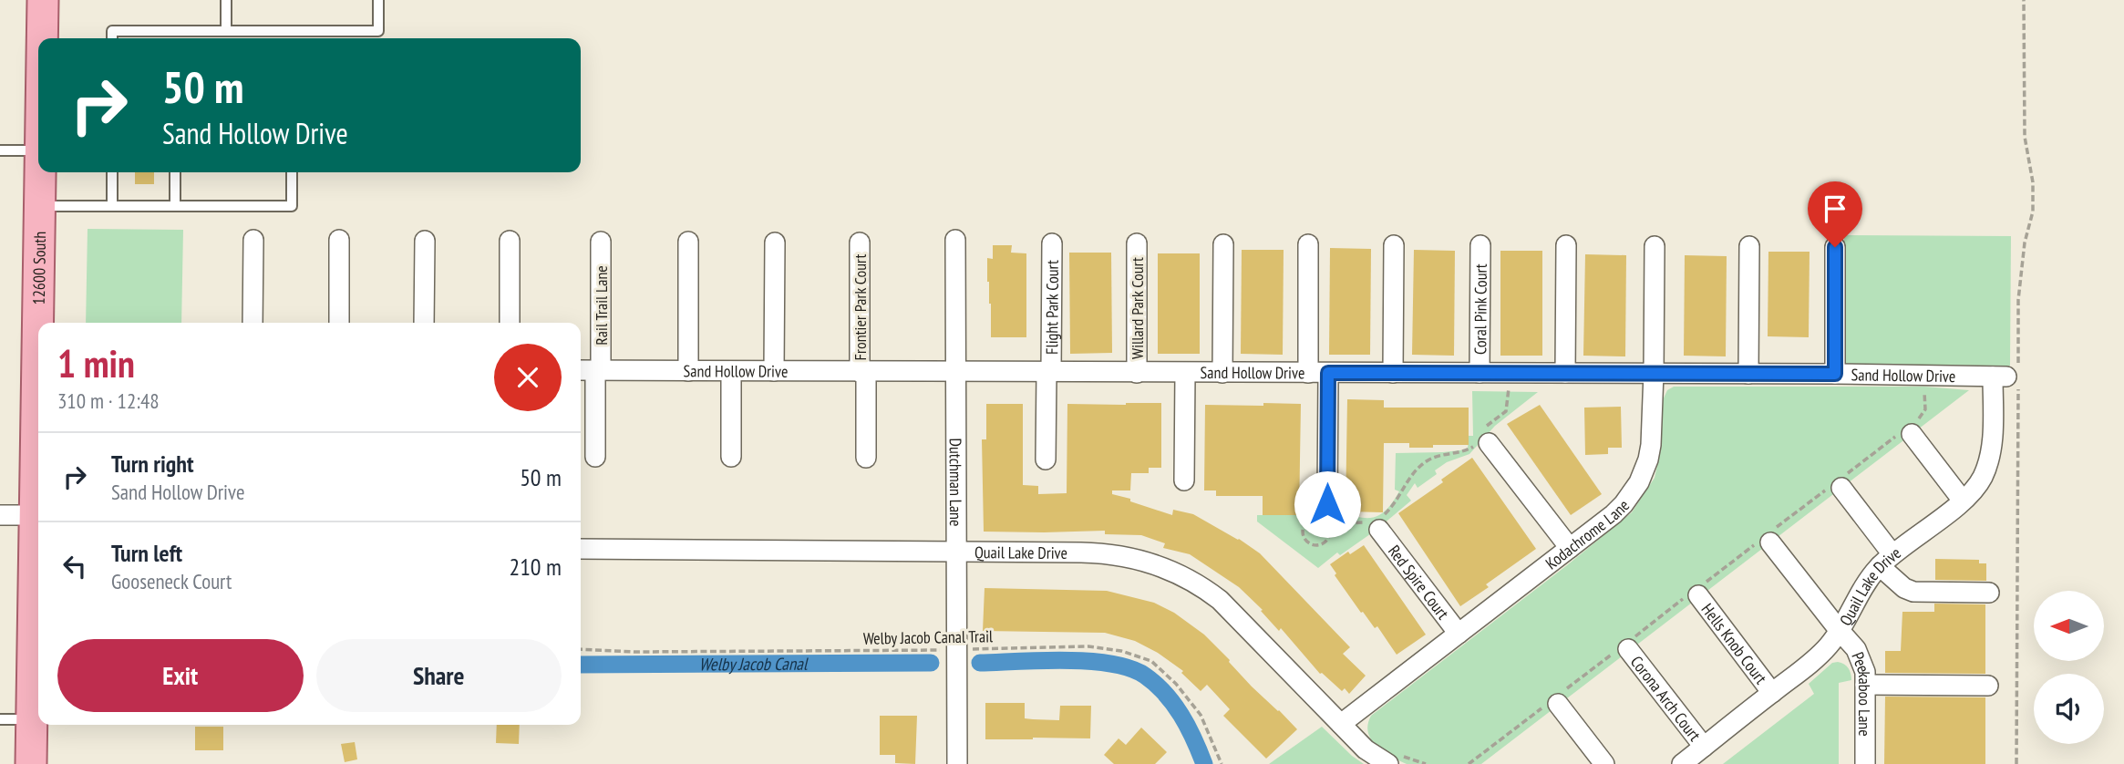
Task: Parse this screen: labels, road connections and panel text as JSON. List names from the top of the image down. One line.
{"streets":{"main road":["12600 South"],"street":["Rail Trail Lane","Frontier Park Court","Flight Park Court","Willard Park Court","Coral Pink Court","Sand Hollow Drive","Dutchman Lane","Kodachrome Lane","Quail Lake Drive","Red Spire Court","Hells Knob Court","Peekaboo Lane","Corona Arch Court"],"path":["Welby Jacob Canal Trail"]},"crossings":[["Rail Trail Lane","Sand Hollow Drive"],["Frontier Park Court","Sand Hollow Drive"],["Flight Park Court","Sand Hollow Drive"],["Willard Park Court","Sand Hollow Drive"],["Coral Pink Court","Sand Hollow Drive"],["Sand Hollow Drive","Dutchman Lane"],["Sand Hollow Drive","Kodachrome Lane"],["Sand Hollow Drive","Quail Lake Drive"],["Dutchman Lane","Quail Lake Drive"],["Dutchman Lane","Welby Jacob Canal Trail"],["Kodachrome Lane","Quail Lake Drive"],["Kodachrome Lane","Red Spire Court"],["Quail Lake Drive","Hells Knob Court"],["Quail Lake Drive","Peekaboo Lane"],["Quail Lake Drive","Corona Arch Court"]],"water":["Welby Jacob Canal"],"north":"left","page":{"turn":["50 m","Sand Hollow Drive"],"heading":["1 min","310 m · 12:48"],"list":[{"name":"Turn right","note":"Sand Hollow Drive","value":"50 m"},{"name":"Turn left","note":"Gooseneck Court","value":"210 m"}],"buttons":["Exit","Share"]}}
